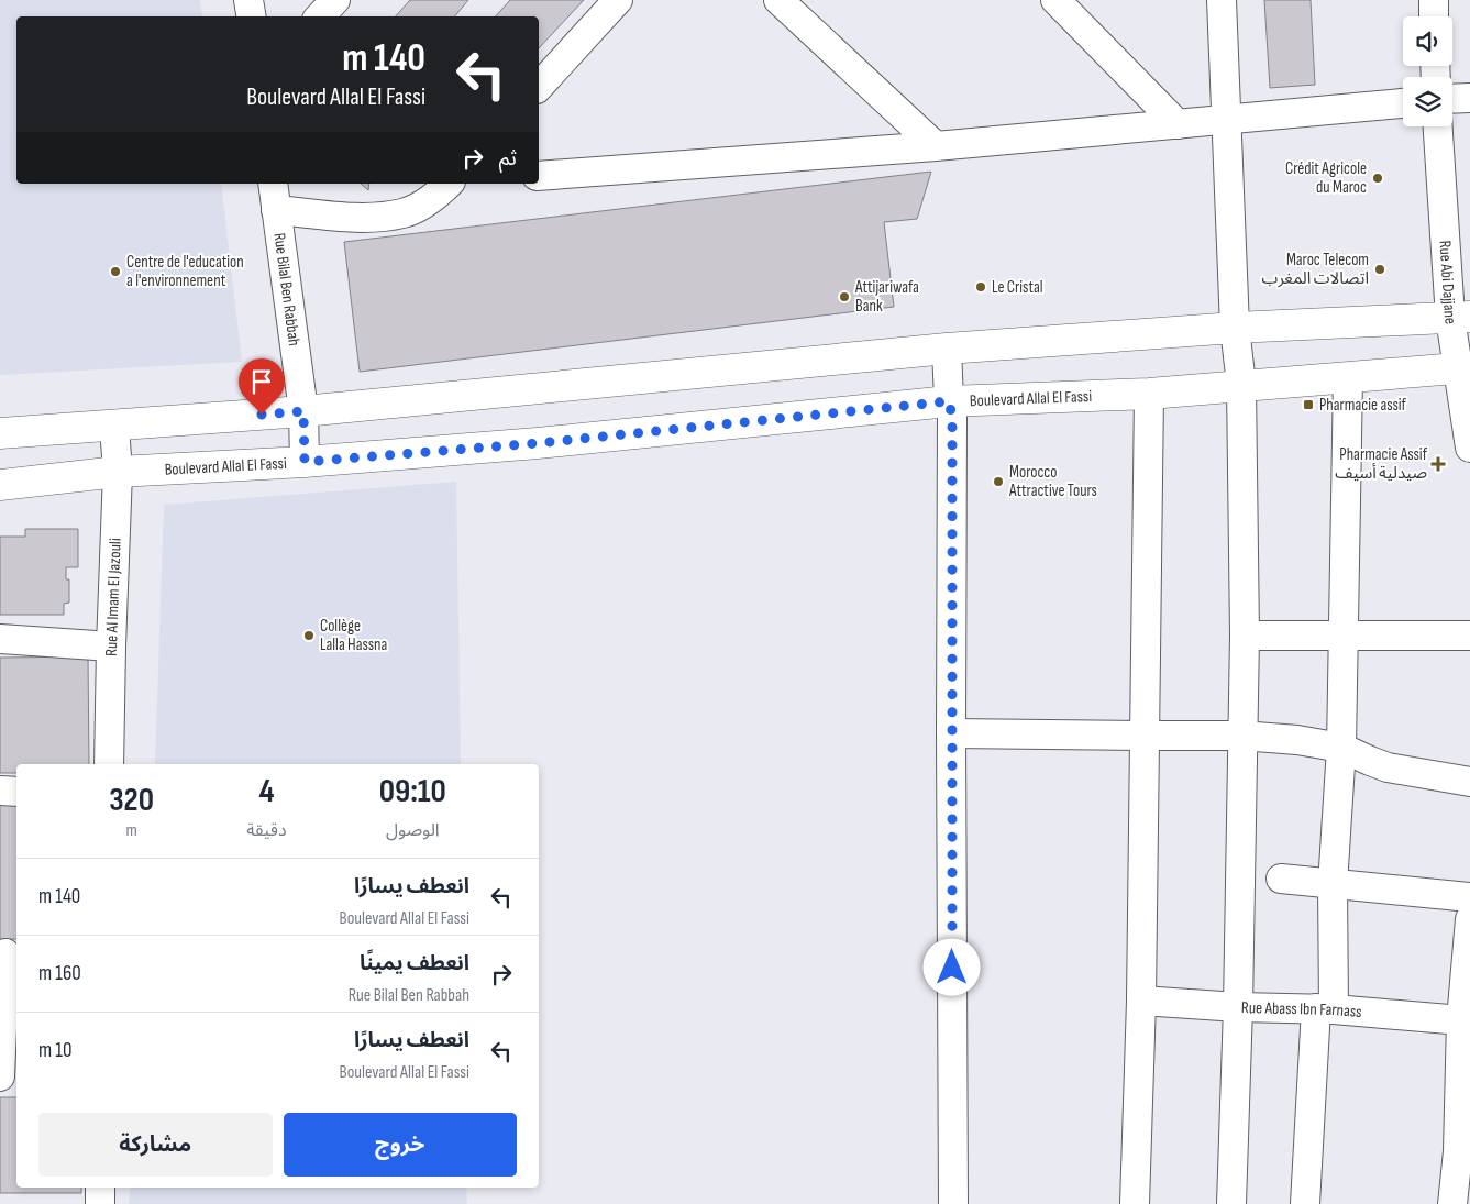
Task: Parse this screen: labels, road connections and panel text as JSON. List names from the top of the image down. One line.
{"streets":{"main road":["Boulevard Allal El Fassi"],"street":["Rue Abi Dajjane","Rue Bilal Ben Rabbah","Rue Al Imam El Jazouli","Rue Abass Ibn Farnass"]},"crossings":[["Rue Abi Dajjane","Boulevard Allal El Fassi"],["Rue Bilal Ben Rabbah","Boulevard Allal El Fassi"],["Boulevard Allal El Fassi","Rue Al Imam El Jazouli"]],"places":{"other":["Crédit Agricole du Maroc","Maroc Telecom اتصالات المغرب","Centre de l'education a l'environnement","Le Cristal","Attijariwafa Bank","Morocco Attractive Tours","Collège Lalla Hassna"],"transit":["Pharmacie assif"],"health":["Pharmacie Assif صيدلية أسيف"]},"page":{"turn":["140 m","Boulevard Allal El Fassi"],"then":"ثم","eta":["09:10","الوصول","4","دقيقة","320","m"],"list":[{"name":"انعطف يسارًا","note":"Boulevard Allal El Fassi","value":"140 m"},{"name":"انعطف يمينًا","note":"Rue Bilal Ben Rabbah","value":"160 m"},{"name":"انعطف يسارًا","note":"Boulevard Allal El Fassi","value":"10 m"}],"buttons":["خروج","مشاركة"]}}
